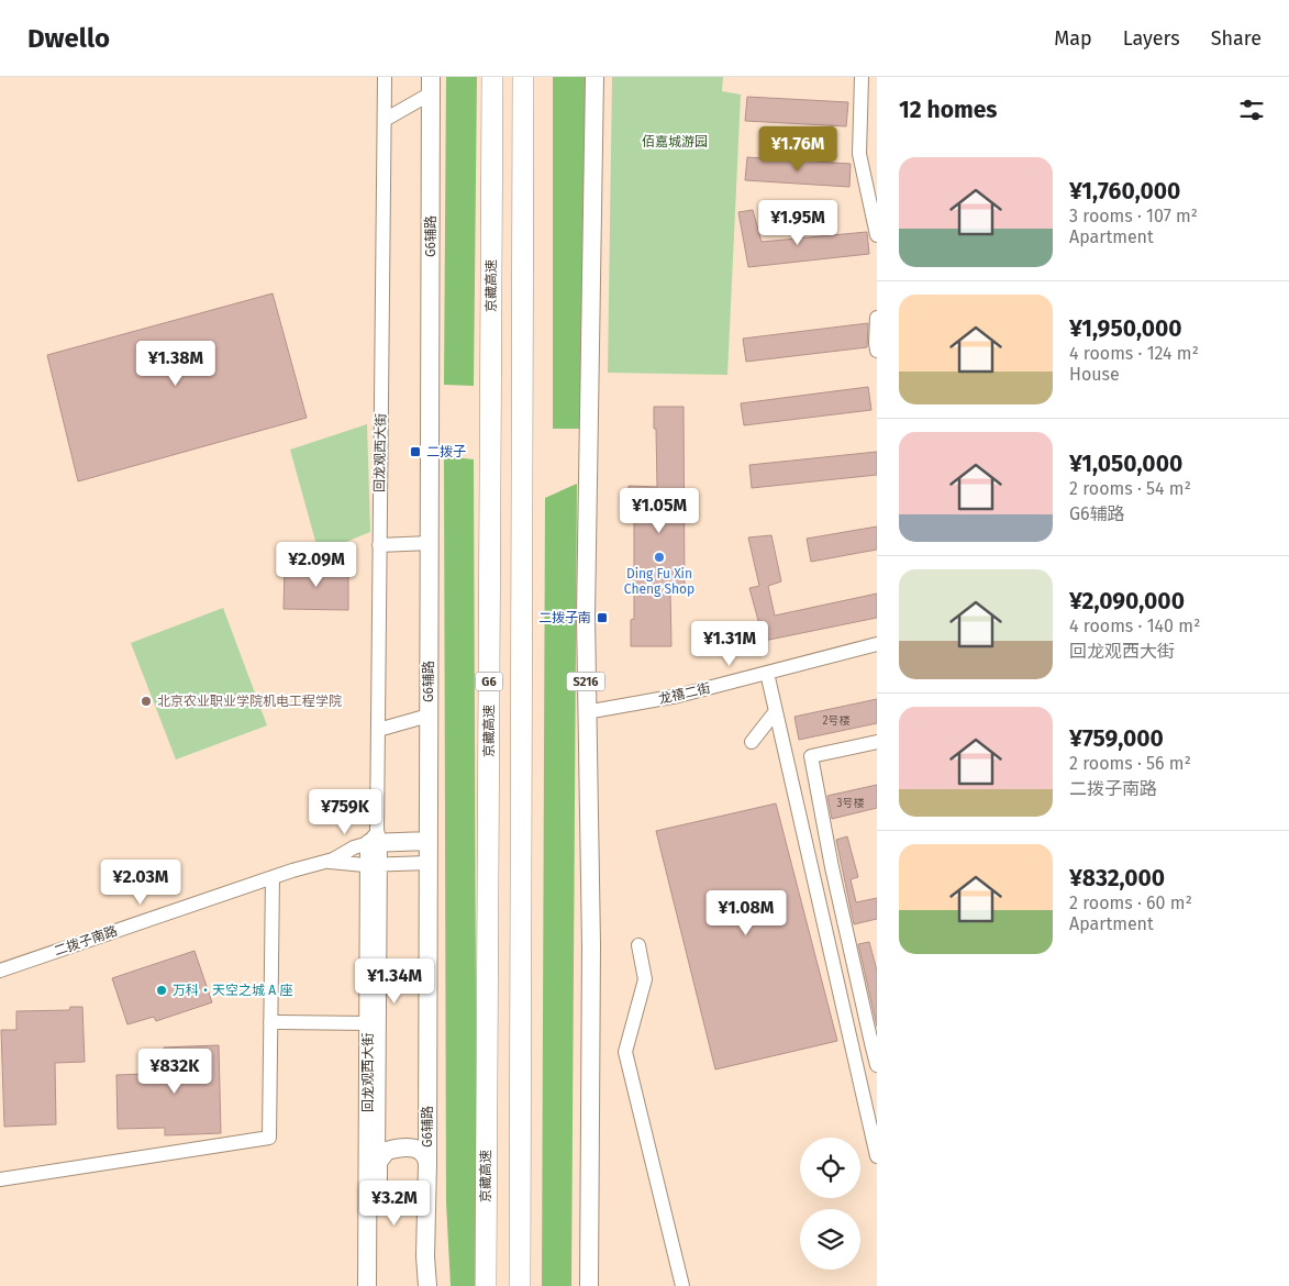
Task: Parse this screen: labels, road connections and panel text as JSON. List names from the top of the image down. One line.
{"streets":{"highway":["京藏高速","G6"],"main road":["G6辅路","回龙观西大街","S216","二拨子南路"],"street":["龙禧二街"]},"crossings":[["G6辅路","二拨子南路"],["回龙观西大街","二拨子南路"],["S216","龙禧二街"]],"parks":["佰嘉城游园"],"places":{"transit":["二拨子","二拨子南"],"other":["Ding Fu Xin Cheng Shop","北京农业职业学院机电工程学院","万科・天空之城 A 座"]},"house_numbers":["2号楼","3号楼"],"page":{"header":"Dwello","nav":["Map","Layers","Share"],"heading":"12 homes","price":["¥1.76M","¥1.95M","¥1.38M","¥1.05M","¥2.09M","¥1.31M","¥759K","¥2.03M","¥1.08M","¥1.34M","¥832K","¥3.2M"],"list":[{"name":"¥1,760,000","note":"3 rooms · 107 m² · Apartment"},{"name":"¥1,950,000","note":"4 rooms · 124 m² · House"},{"name":"¥1,050,000","note":"2 rooms · 54 m² · G6辅路"},{"name":"¥2,090,000","note":"4 rooms · 140 m² · 回龙观西大街"},{"name":"¥759,000","note":"2 rooms · 56 m² · 二拨子南路"},{"name":"¥832,000","note":"2 rooms · 60 m² · Apartment"}]}}
